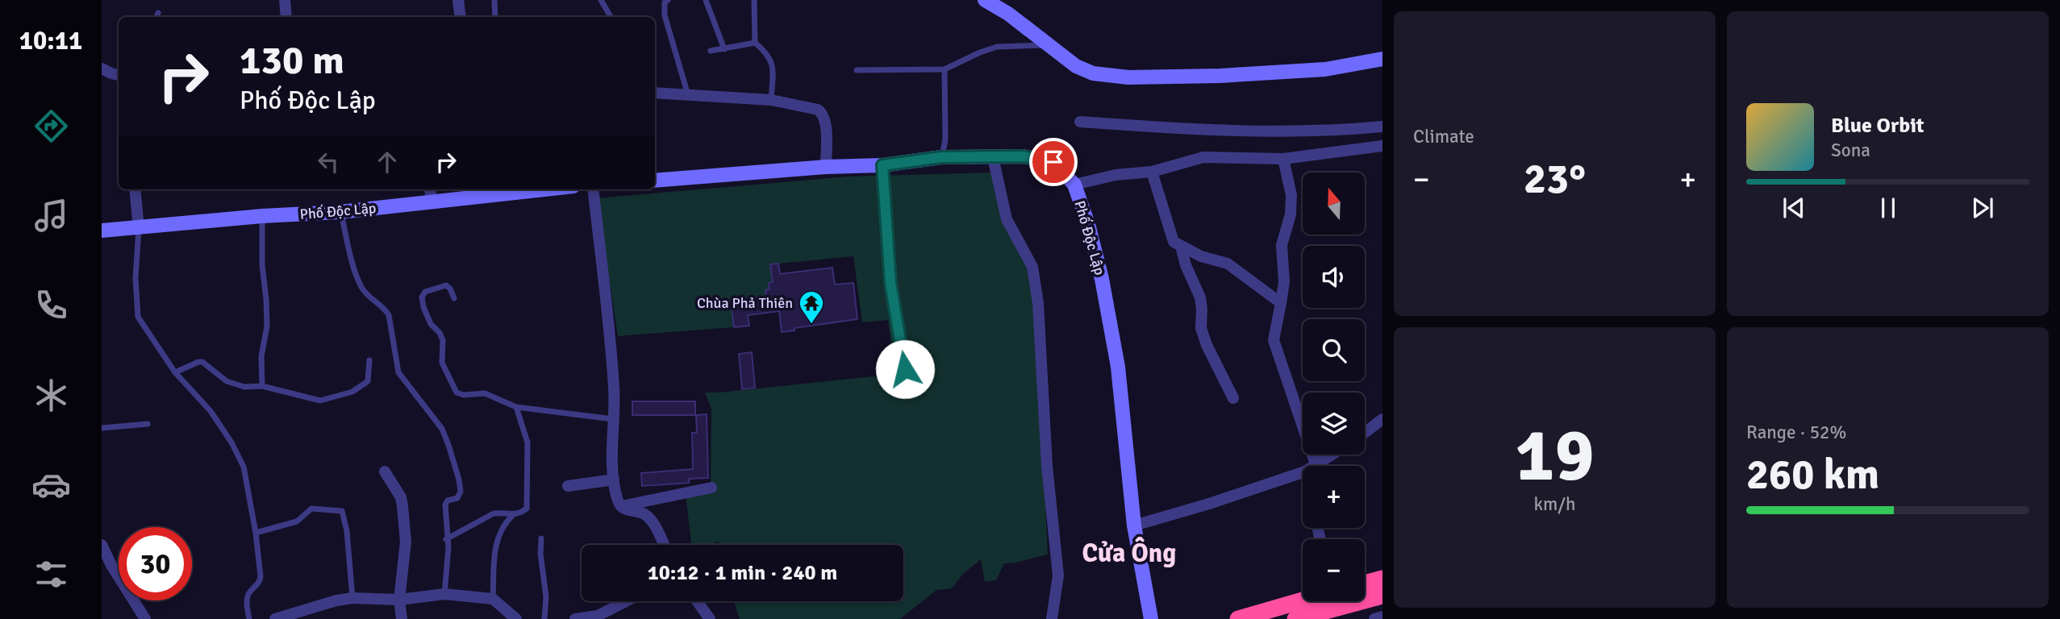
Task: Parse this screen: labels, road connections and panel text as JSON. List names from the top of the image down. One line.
{"streets":{"street":["Phố Độc Lập"]},"districts":["Cửa Ông"],"places":{"temple":["Chùa Phả Thiên"]},"north":"top","page":{"tabs":"10:11","tile":["Climate",["19","km/h"],["Range · 52%","260 km"]],"turn":["130 m","Phố Độc Lập"],"song":["Blue Orbit","Sona"],"heat":["−","23°","+"],"map_buttons":["+","−"],"limit":"30","trip":"10:12 · 1 min · 240 m"}}
